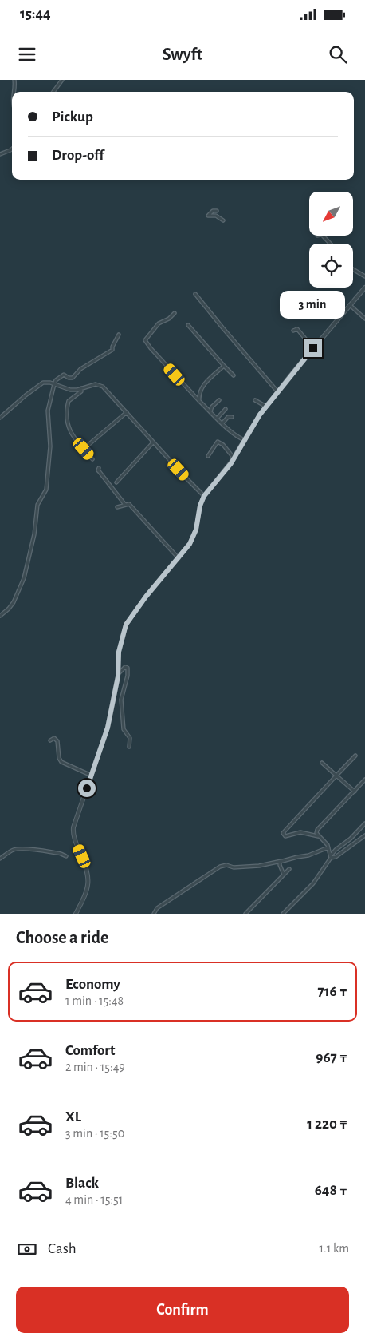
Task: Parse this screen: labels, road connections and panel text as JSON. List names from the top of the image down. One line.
{"north":"bottom left","page":{"status":"15:44","header":"Swyft","banner":["Pickup","Drop-off"],"bubble":"3 min","heading":"Choose a ride","list":[{"name":"Economy","note":"1 min · 15:48","value":"716 ₸"},{"name":"Comfort","note":"2 min · 15:49","value":"967 ₸"},{"name":"XL","note":"3 min · 15:50","value":"1 220 ₸"},{"name":"Black","note":"4 min · 15:51","value":"648 ₸"}],"pay":["Cash","1.1 km"],"buttons":"Confirm"}}
